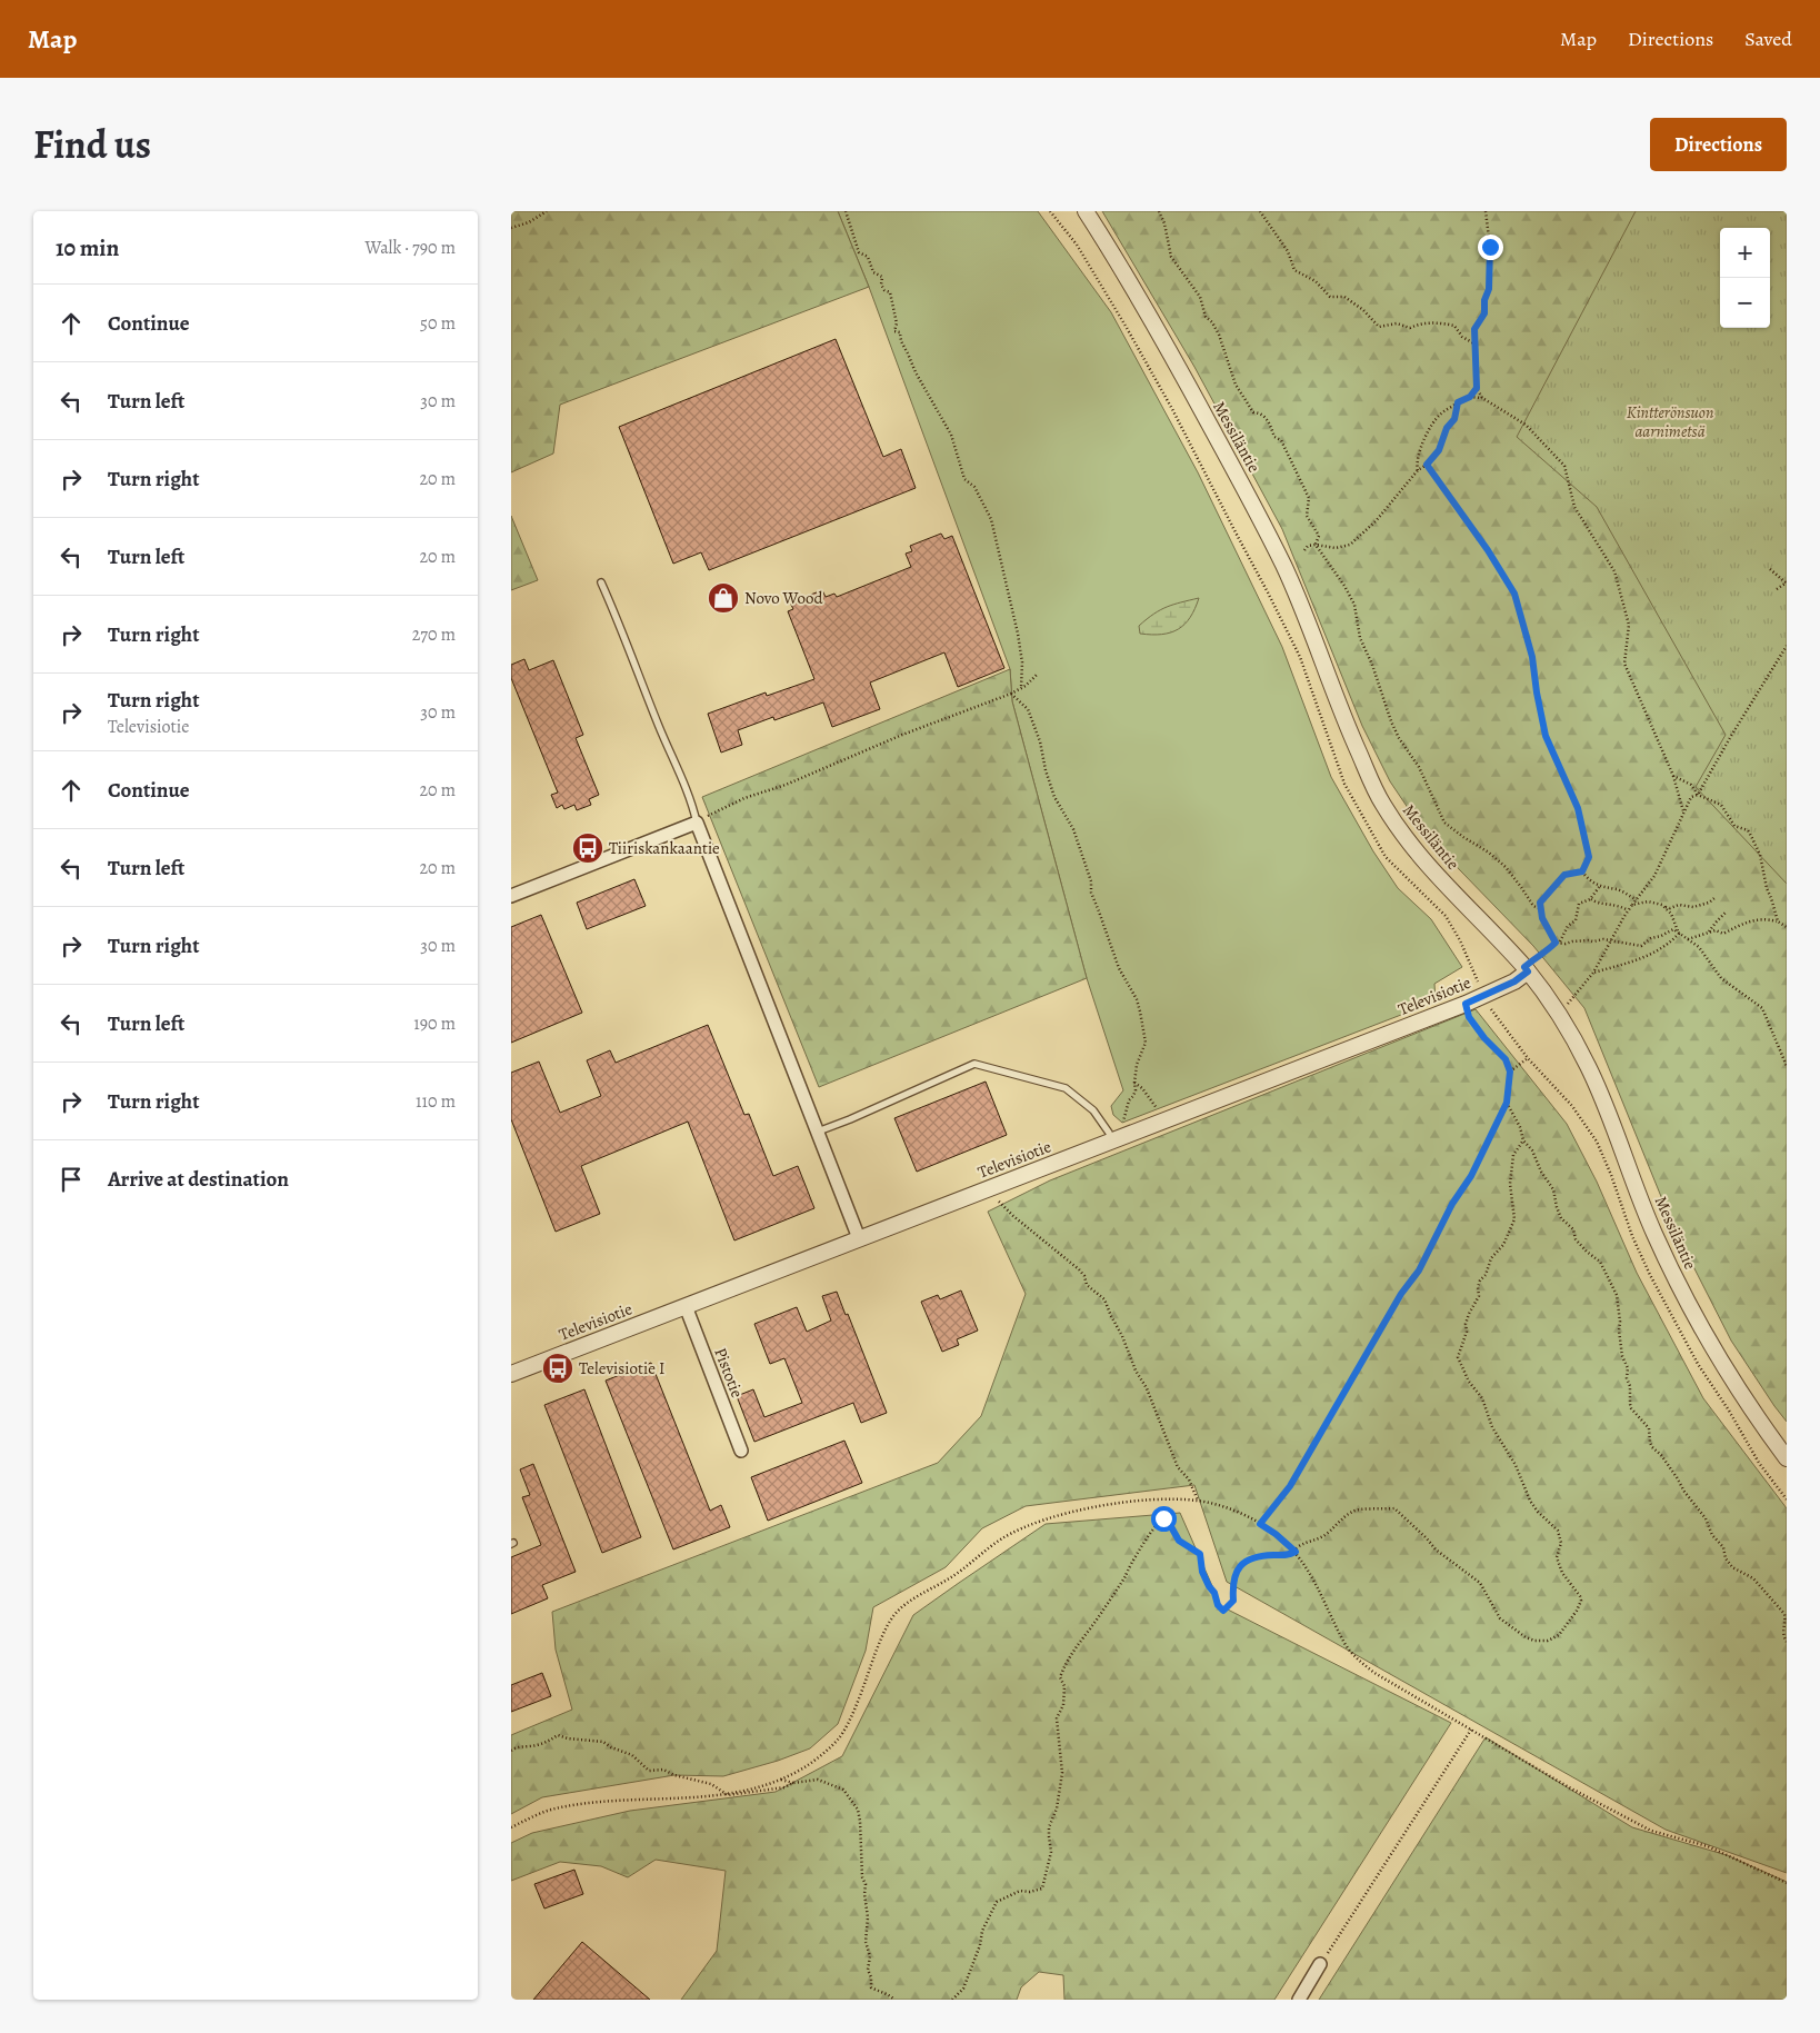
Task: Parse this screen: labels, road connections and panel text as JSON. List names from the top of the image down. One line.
{"streets":{"street":["Messiläntie","Televisiotie","Pistotie"]},"crossings":[["Messiläntie","Televisiotie"],["Televisiotie","Pistotie"]],"parks":["Kintterönsuon aarnimetsä"],"places":{"shop":["Novo Wood"],"bus stop":["Tiiriskankaantie","Televisiotie I"]},"page":{"header":"Map","nav":["Map","Directions","Saved"],"title":"Find us","buttons":"Directions","heading":["10 min","Walk · 790 m"],"map_buttons":["+","−"],"list":[["Continue","50 m"],["Turn left","30 m"],["Turn right","20 m"],["Turn left","20 m"],["Turn right","270 m"],["Turn right","Televisiotie","30 m"],["Continue","20 m"],["Turn left","20 m"],["Turn right","30 m"],["Turn left","190 m"],["Turn right","110 m"],"Arrive at destination"]}}
